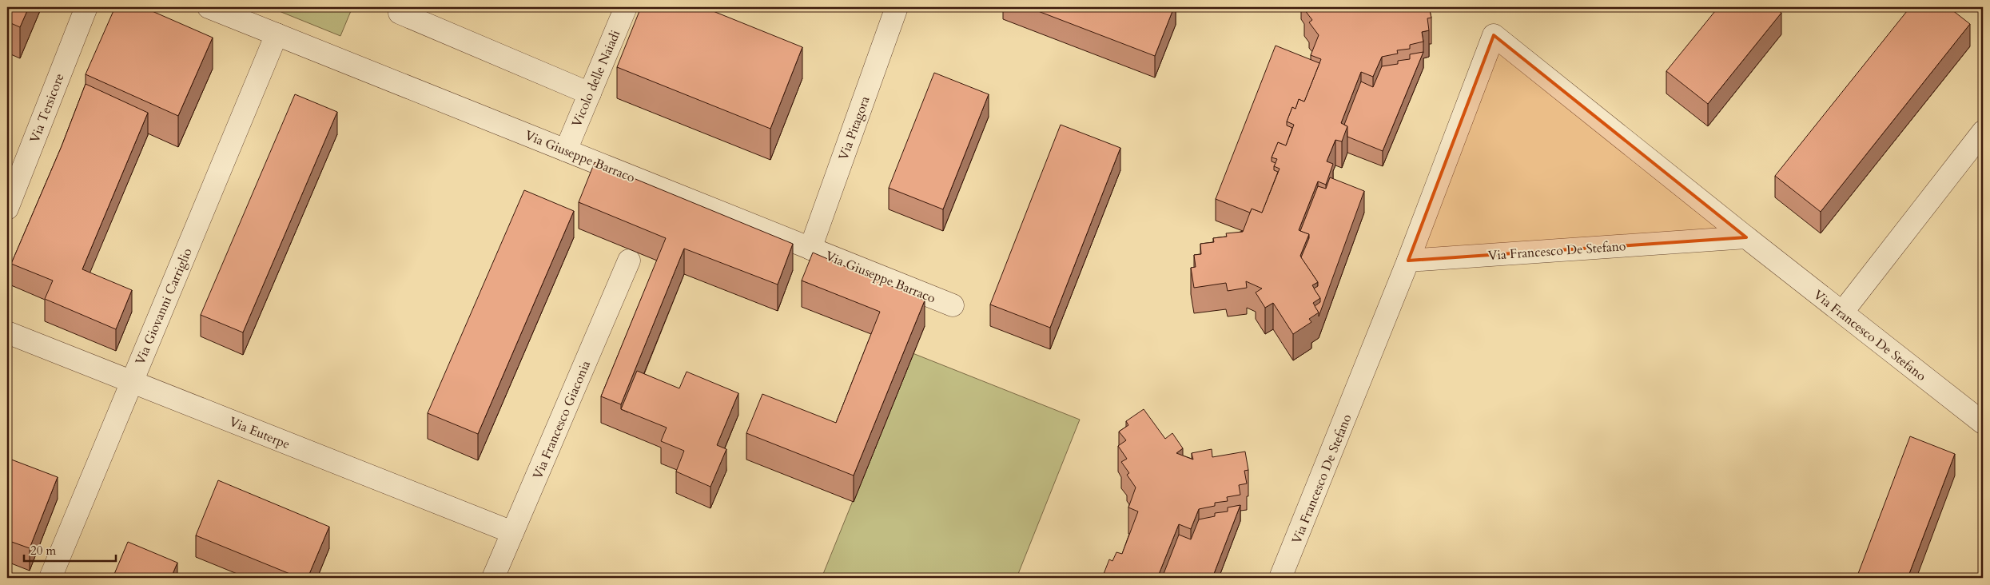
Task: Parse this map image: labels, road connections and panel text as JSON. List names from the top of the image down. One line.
{"streets":{"street":["Vicolo delle Naiadi","Via Tersicore","Via Pitagora","Via Giuseppe Barraco","Via Francesco De Stefano","Via Giovanni Carriglio","Via Francesco Giaconia","Via Euterpe"]},"crossings":[["Vicolo delle Naiadi","Via Giuseppe Barraco"],["Via Pitagora","Via Giuseppe Barraco"],["Via Giuseppe Barraco","Via Giovanni Carriglio"],["Via Giovanni Carriglio","Via Euterpe"],["Via Francesco Giaconia","Via Euterpe"]],"scale_bar":"20 m"}
